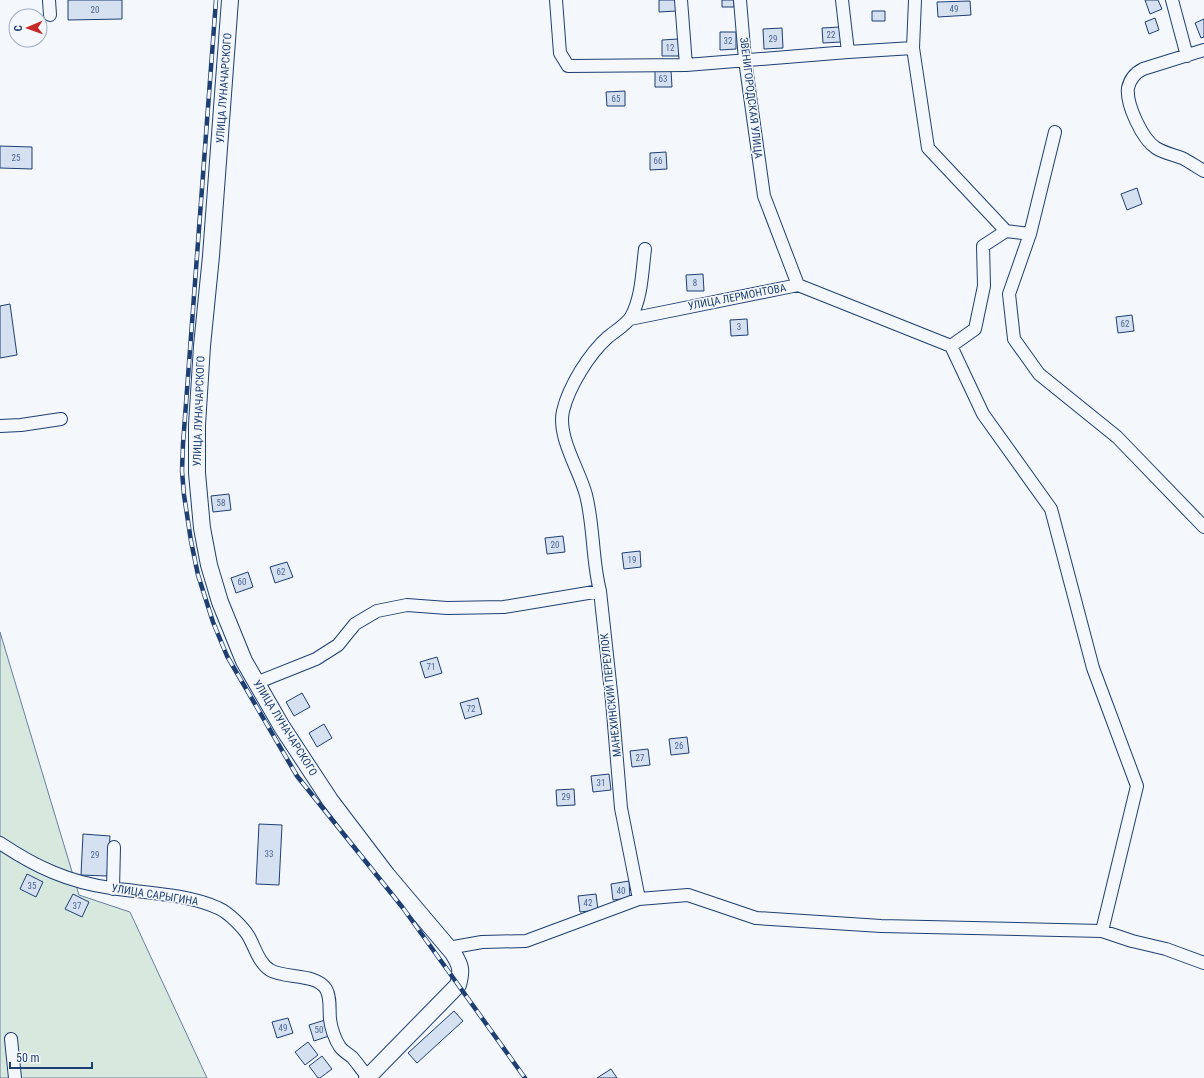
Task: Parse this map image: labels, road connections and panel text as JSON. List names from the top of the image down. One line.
{"streets":{"main road":["УЛИЦА ЛУНАЧАРСКОГО"],"street":["ЗВЕНИГОРОДСКАЯ УЛИЦА","УЛИЦА ЛЕРМОНТОВА","МАНЕХИНСКИЙ ПЕРЕУЛОК","УЛИЦА САРЫГИНА"]},"crossings":[["УЛИЦА ЛУНАЧАРСКОГО","УЛИЦА САРЫГИНА"],["ЗВЕНИГОРОДСКАЯ УЛИЦА","УЛИЦА ЛЕРМОНТОВА"],["УЛИЦА ЛЕРМОНТОВА","МАНЕХИНСКИЙ ПЕРЕУЛОК"]],"house_numbers":["49","20","22","29","32","12","63","65","25","66","8","62","3","58","20","19","62","60","71","72","26","27","31","29","33","29","35","40","42","37","49","50"],"scale_bar":"50 m","north":"left"}
